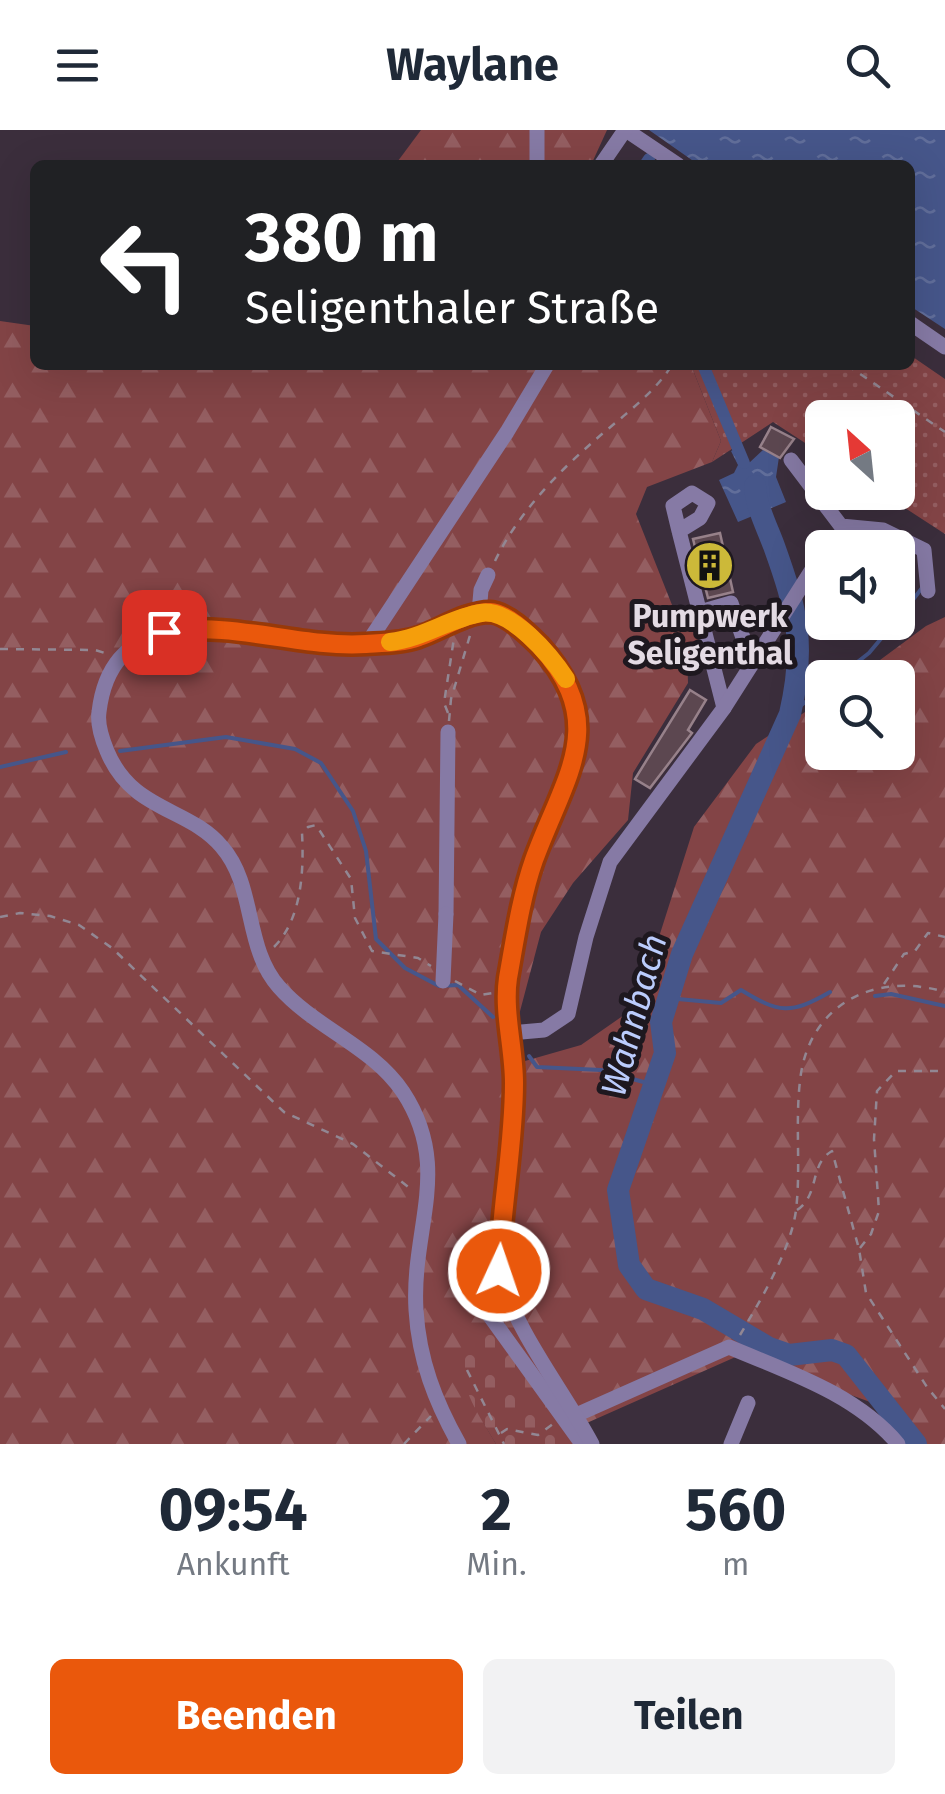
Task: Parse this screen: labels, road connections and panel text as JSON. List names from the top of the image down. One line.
{"water":["Wahnbach"],"places":{"building":["Pumpwerk Seligenthal"]},"north":"top left","page":{"header":"Waylane","turn":["380 m","Seligenthaler Straße"],"eta":["09:54","Ankunft","2","Min.","560","m"],"buttons":["Beenden","Teilen"]}}
